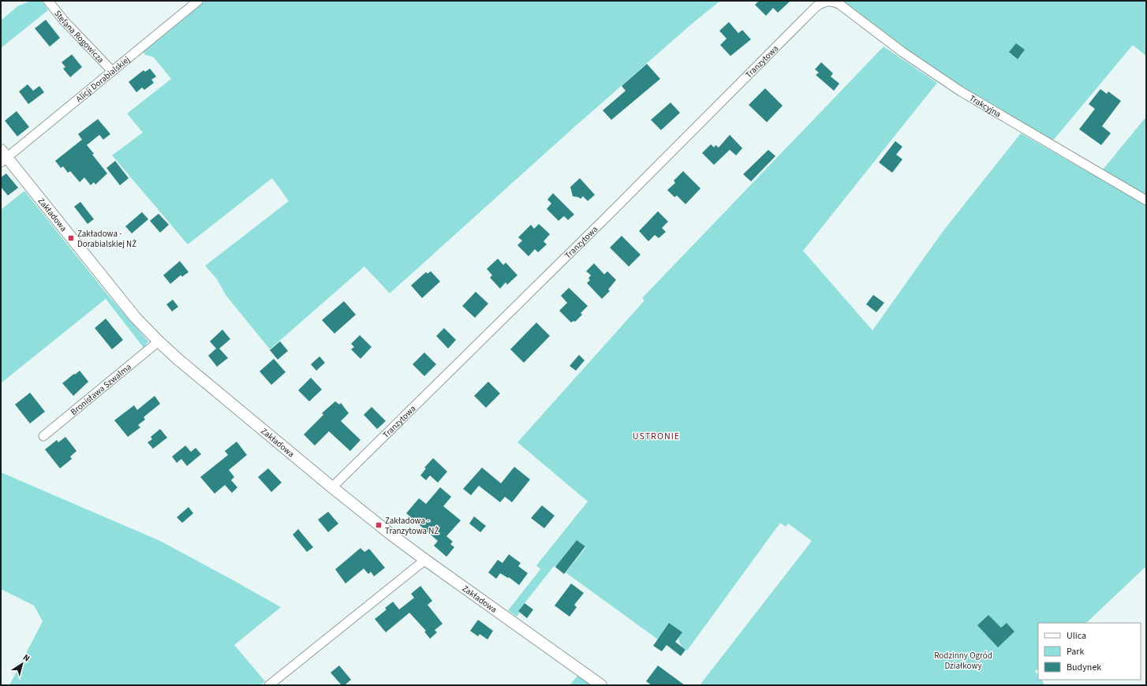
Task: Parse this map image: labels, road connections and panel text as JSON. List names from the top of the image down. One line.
{"streets":{"street":["Stefana Rogowicza","Tranzytowa","Alicji Dorabialskiej","Trakcyjna","Zakładowa","Bronisława Szwalma"]},"crossings":[["Stefana Rogowicza","Alicji Dorabialskiej"],["Tranzytowa","Trakcyjna"],["Tranzytowa","Zakładowa"],["Alicji Dorabialskiej","Zakładowa"],["Zakładowa","Bronisława Szwalma"]],"districts":["USTRONIE"],"parks":["Rodzinny Ogród Działkowy"],"places":{"transit":["Zakładowa - Dorabialskiej NŻ","Zakładowa - Tranzytowa NŻ"]},"legend":["Ulica","Park","Budynek"],"north":"top right"}
